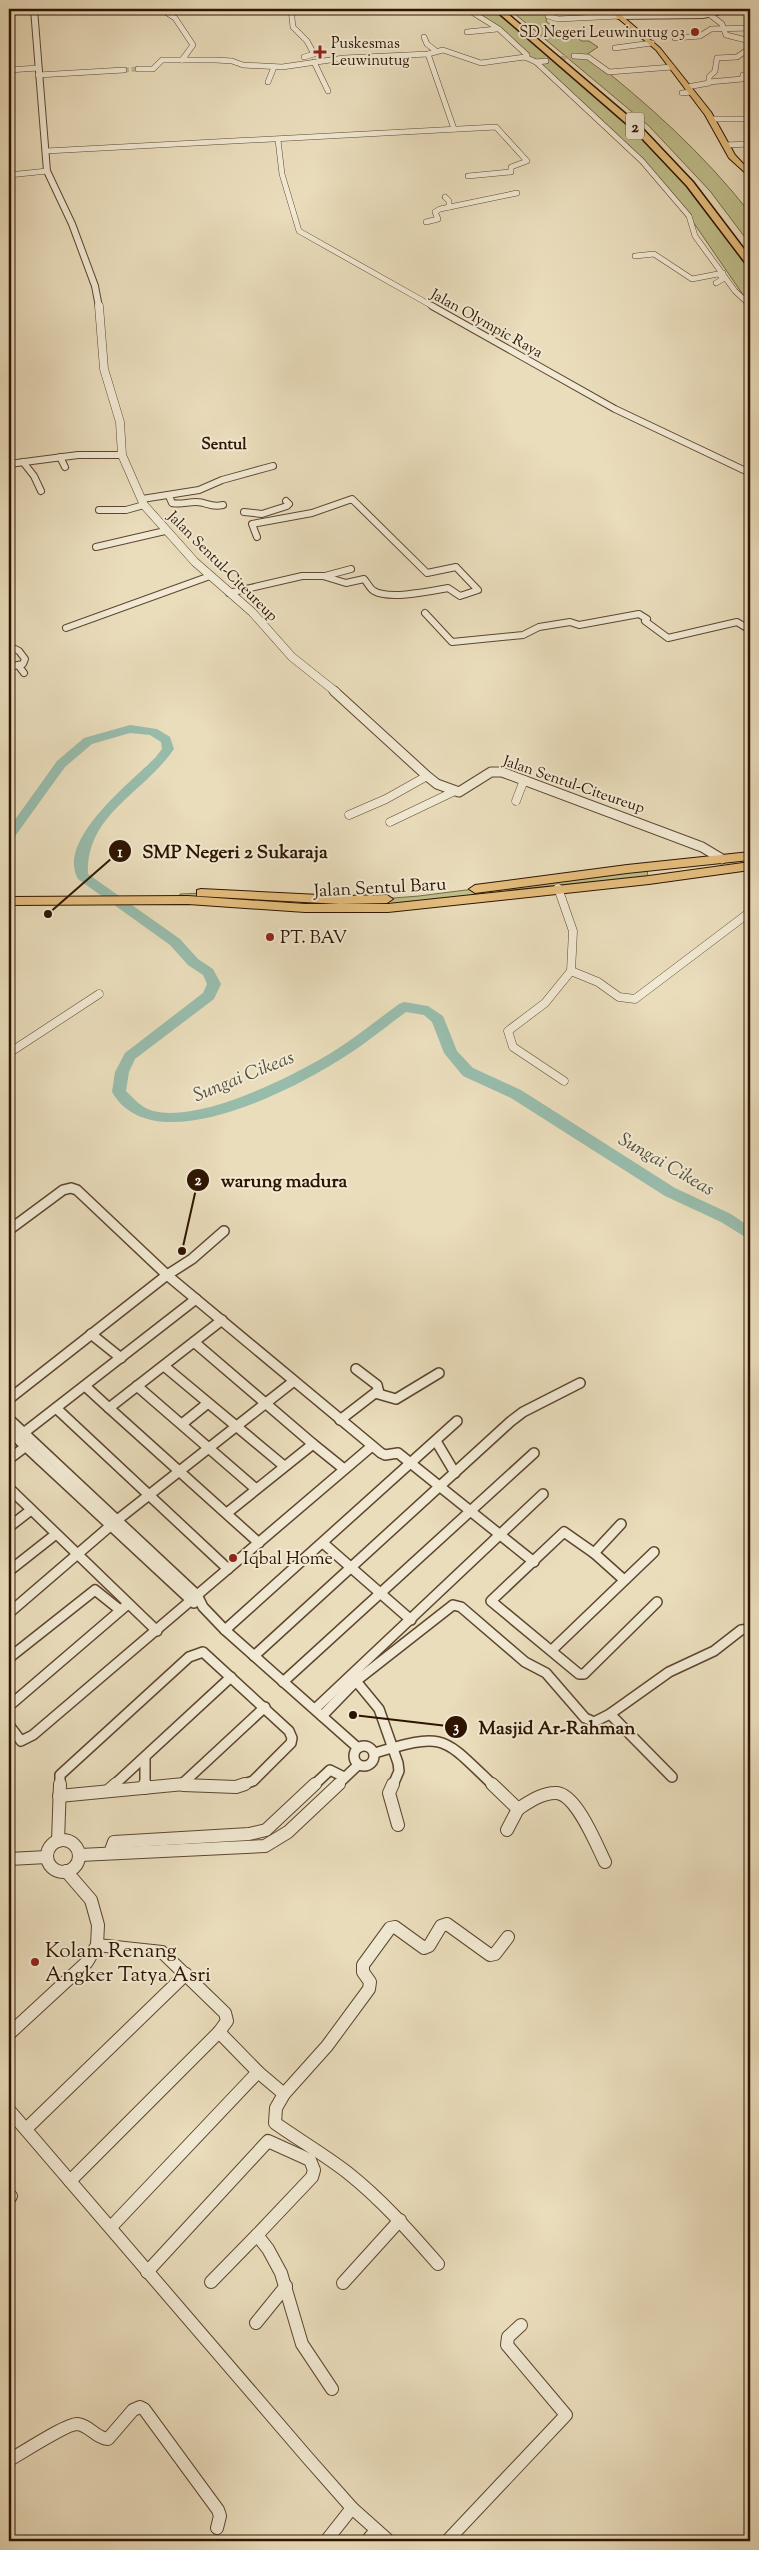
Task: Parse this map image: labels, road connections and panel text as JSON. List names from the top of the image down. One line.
{"streets":{"highway":["2"],"main road":["Jalan Sentul Baru"],"street":["Jalan Olympic Raya","Jalan Sentul-Citeureup"]},"crossings":[["Jalan Sentul-Citeureup","Jalan Sentul Baru"]],"districts":["Sentul"],"water":["Sungai Cikeas"],"places":{"other":["SD Negeri Leuwinutug 03","SMP Negeri 2 Sukaraja","PT. BAV","warung madura","Iqbal Home","Masjid Ar-Rahman","Kolam Renang Angker Tatya Asri"],"health":["Puskesmas Leuwinutug"]}}
